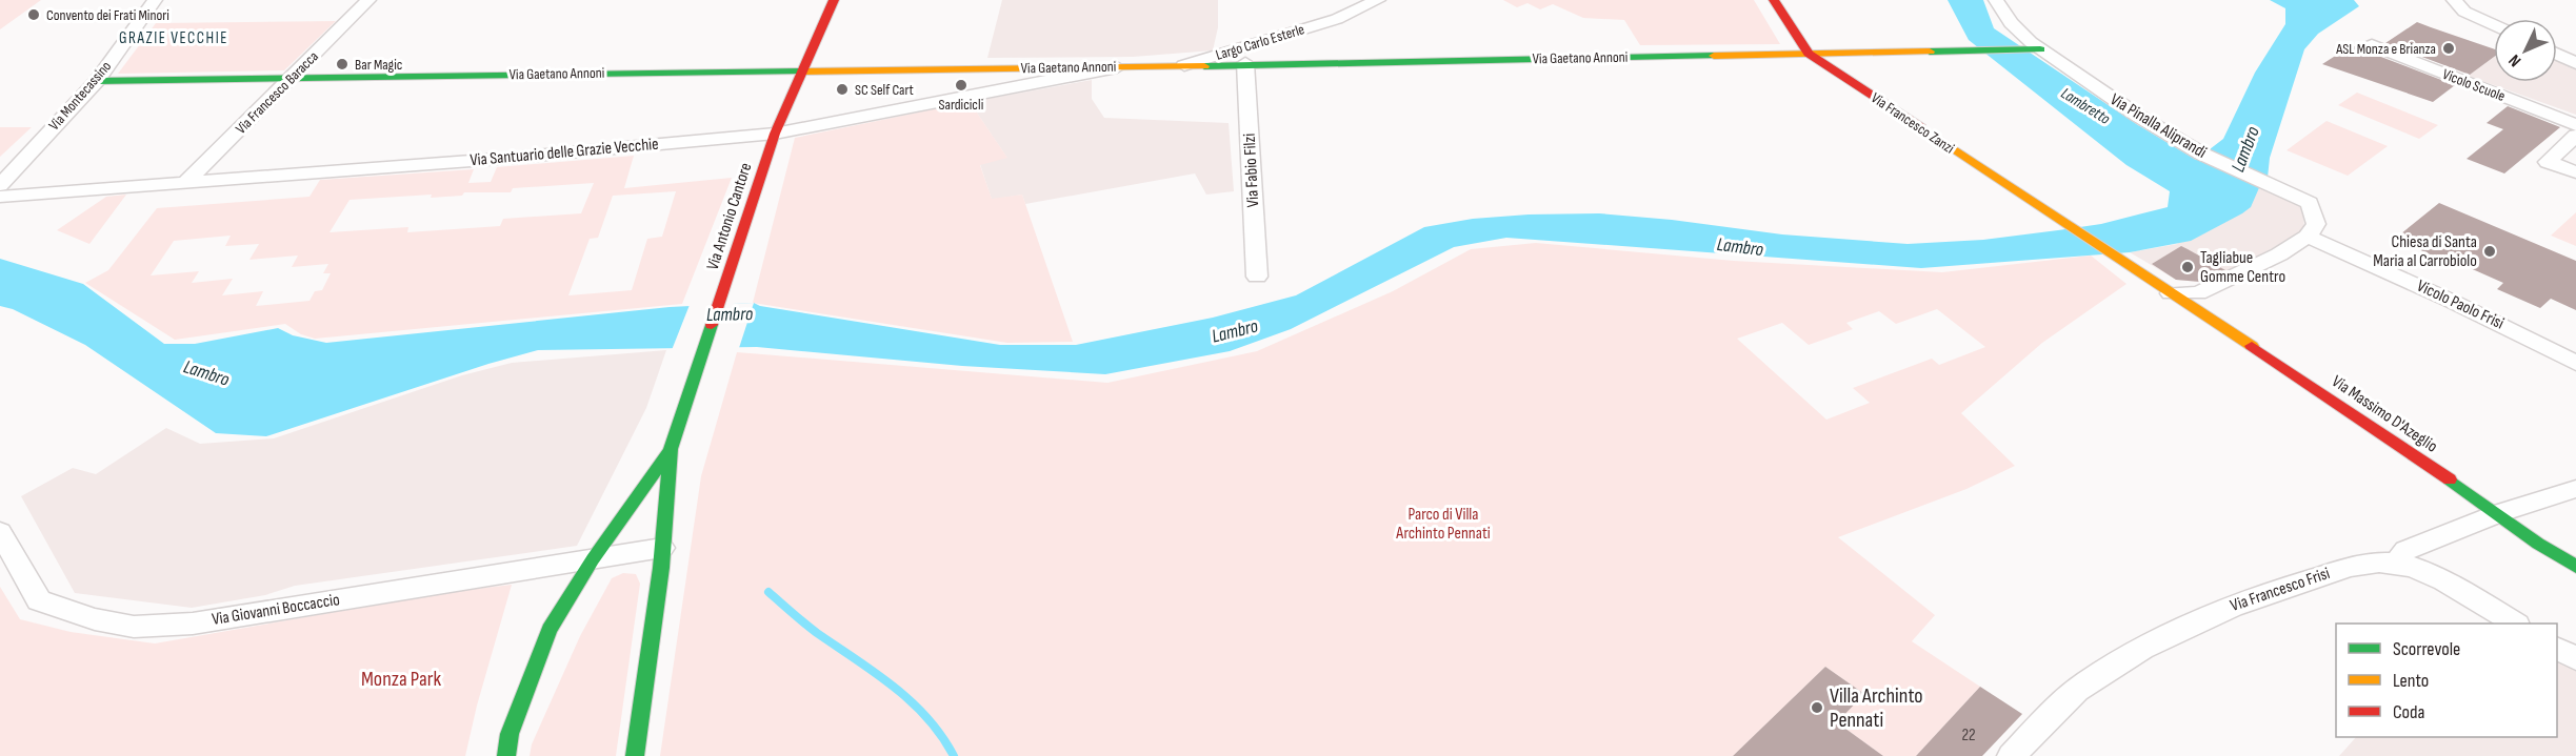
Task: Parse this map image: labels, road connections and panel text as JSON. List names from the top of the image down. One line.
{"streets":{"street":["Largo Carlo Esterle","Via Gaetano Annoni","Vicolo Scuole","Via Francesco Baracca","Via Montecassino","Via Francesco Zanzi","Via Pinalla Aliprandi","Via Santuario delle Grazie Vecchie","Via Fabio Filzi","Via Antonio Cantore","Vicolo Paolo Frisi","Via Massimo D'Azeglio","Via Francesco Frisi","Via Giovanni Boccaccio"]},"crossings":[["Largo Carlo Esterle","Via Gaetano Annoni"],["Via Gaetano Annoni","Via Francesco Baracca"],["Via Gaetano Annoni","Via Montecassino"],["Via Gaetano Annoni","Via Francesco Zanzi"],["Via Gaetano Annoni","Via Pinalla Aliprandi"],["Via Gaetano Annoni","Via Santuario delle Grazie Vecchie"],["Via Gaetano Annoni","Via Fabio Filzi"],["Via Gaetano Annoni","Via Antonio Cantore"],["Via Francesco Baracca","Via Santuario delle Grazie Vecchie"],["Via Francesco Zanzi","Via Massimo D'Azeglio"],["Via Pinalla Aliprandi","Vicolo Paolo Frisi"],["Via Santuario delle Grazie Vecchie","Via Antonio Cantore"]],"districts":["GRAZIE VECCHIE"],"water":["Lambretto","Lambro"],"parks":["Parco di Villa Archinto Pennati","Monza Park"],"places":["Convento dei Frati Minori","ASL Monza e Brianza","Bar Magic","Sardicicli","SC Self Cart","Chiesa di Santa Maria al Carrobiolo","Tagliabue Gomme Centro","Villa Archinto Pennati"],"house_numbers":["22"],"legend":["Scorrevole","Lento","Coda"],"north":"bottom left"}
